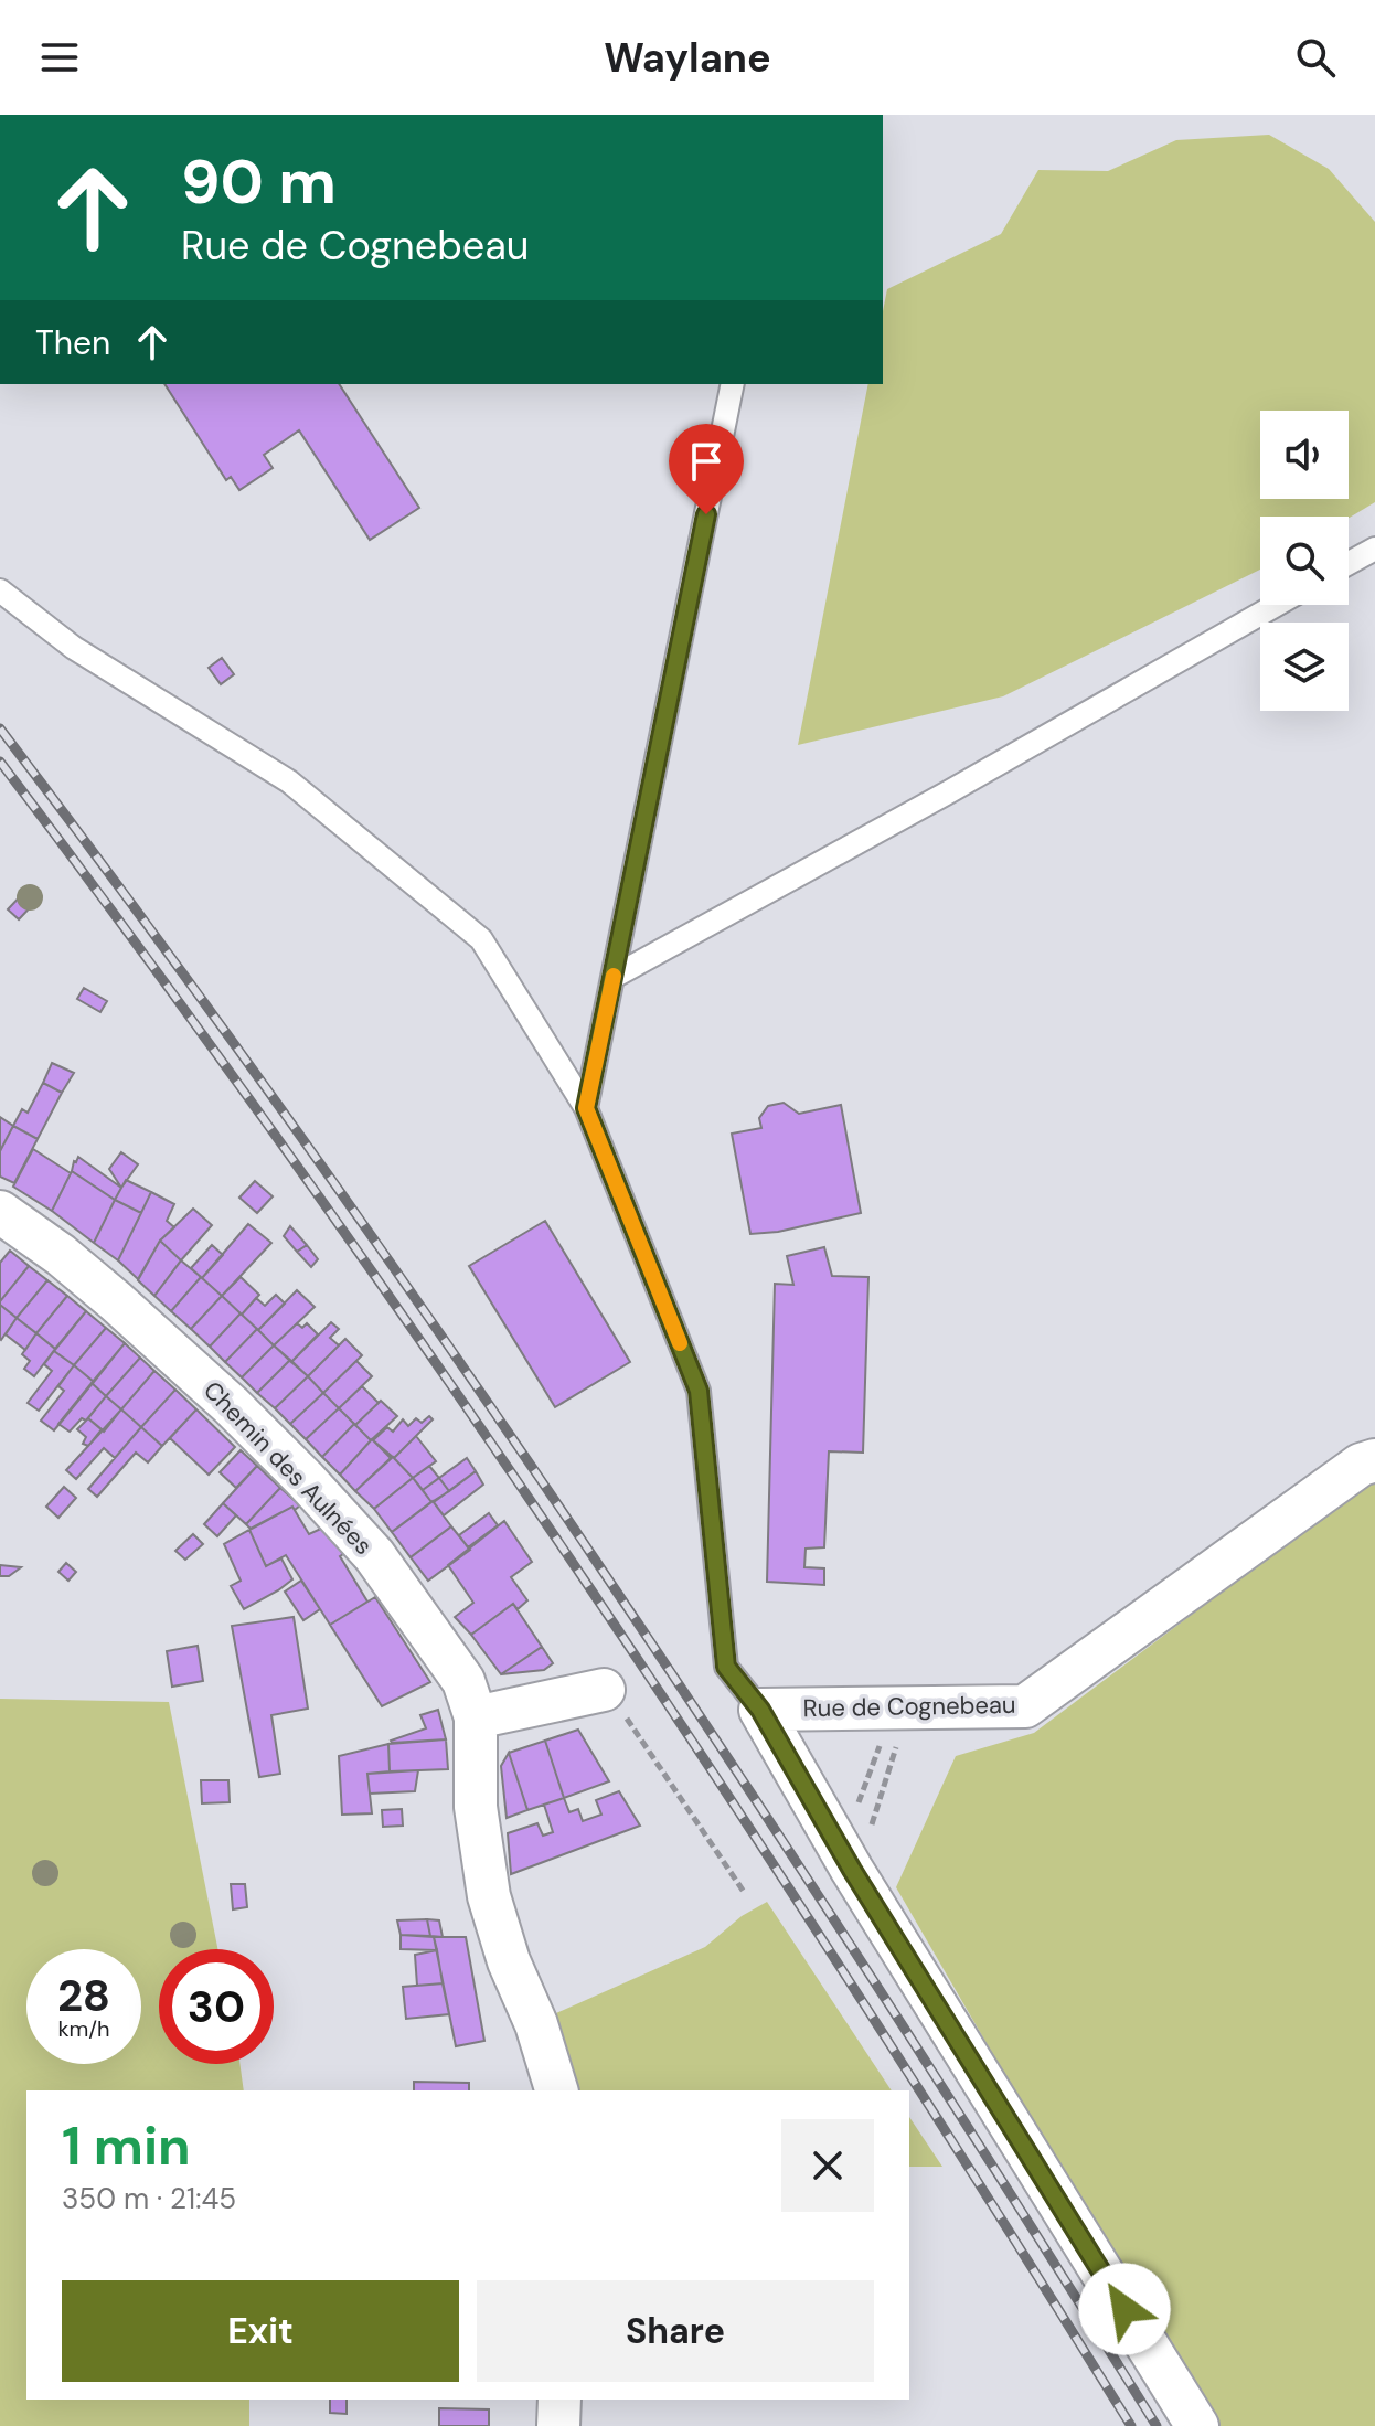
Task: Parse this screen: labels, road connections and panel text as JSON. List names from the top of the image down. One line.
{"streets":{"street":["Chemin des Aulnées","Rue de Cognebeau"]},"page":{"header":"Waylane","turn":["90 m","Rue de Cognebeau"],"then":"Then","speed":"28 km/h","limit":"30","heading":["1 min","350 m · 21:45"],"buttons":["Exit","Share"]}}
